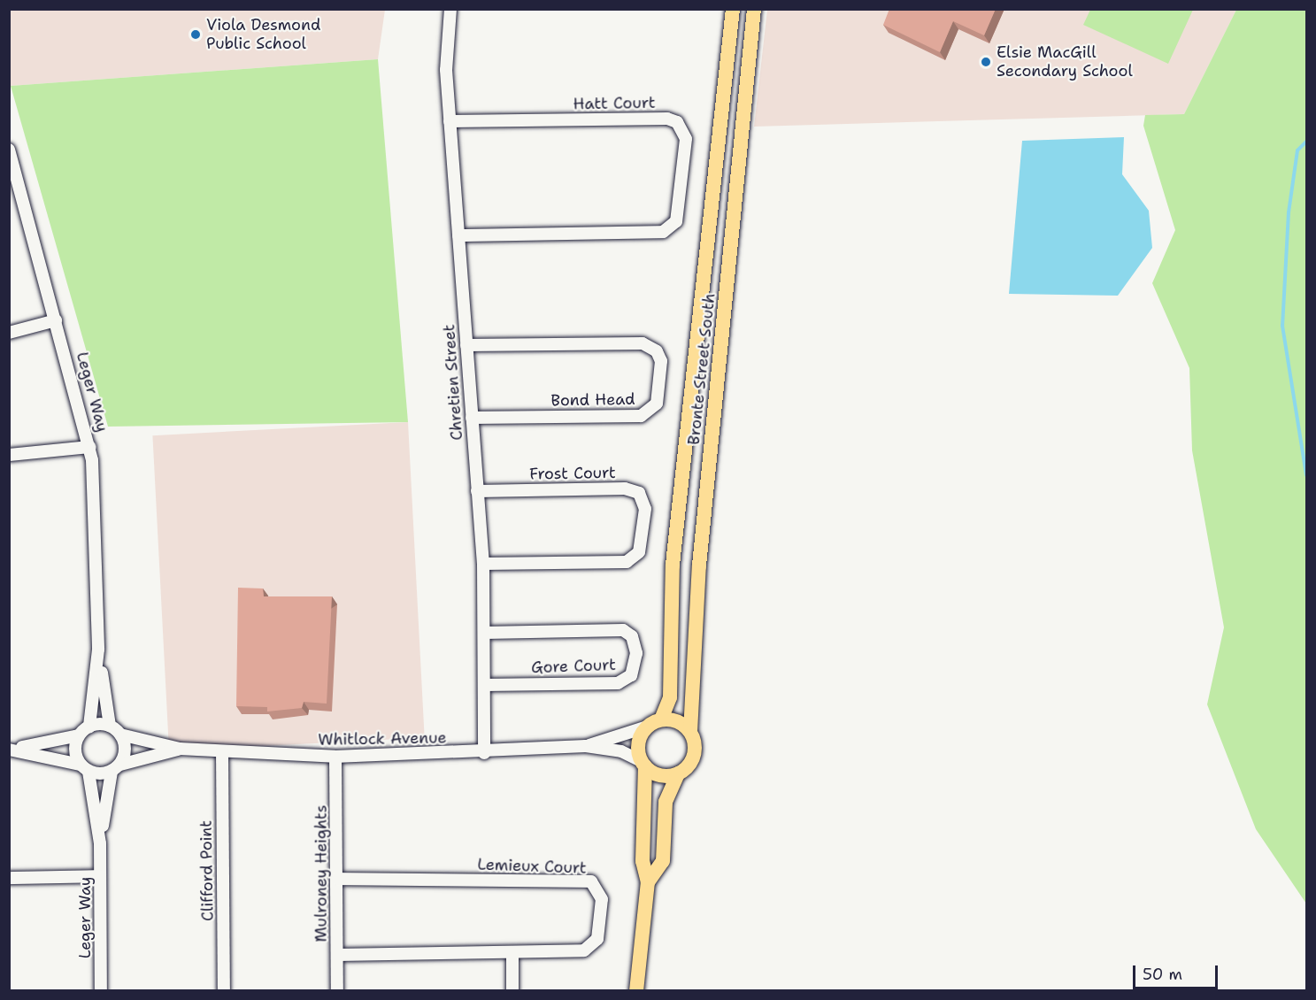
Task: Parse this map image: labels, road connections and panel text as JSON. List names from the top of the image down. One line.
{"streets":{"main road":["Bronte Street South"],"street":["Hatt Court","Chretien Street","Leger Way","Bond Head","Frost Court","Gore Court","Whitlock Avenue","Lemieux Court","Clifford Point","Mulroney Heights"]},"crossings":[["Hatt Court","Chretien Street"],["Bronte Street South","Whitlock Avenue"],["Chretien Street","Bond Head"],["Chretien Street","Frost Court"],["Chretien Street","Gore Court"],["Chretien Street","Whitlock Avenue"],["Leger Way","Whitlock Avenue"],["Whitlock Avenue","Clifford Point"],["Whitlock Avenue","Mulroney Heights"],["Lemieux Court","Mulroney Heights"]],"places":["Viola Desmond Public School","Elsie MacGill Secondary School"],"scale_bar":"50 m"}
